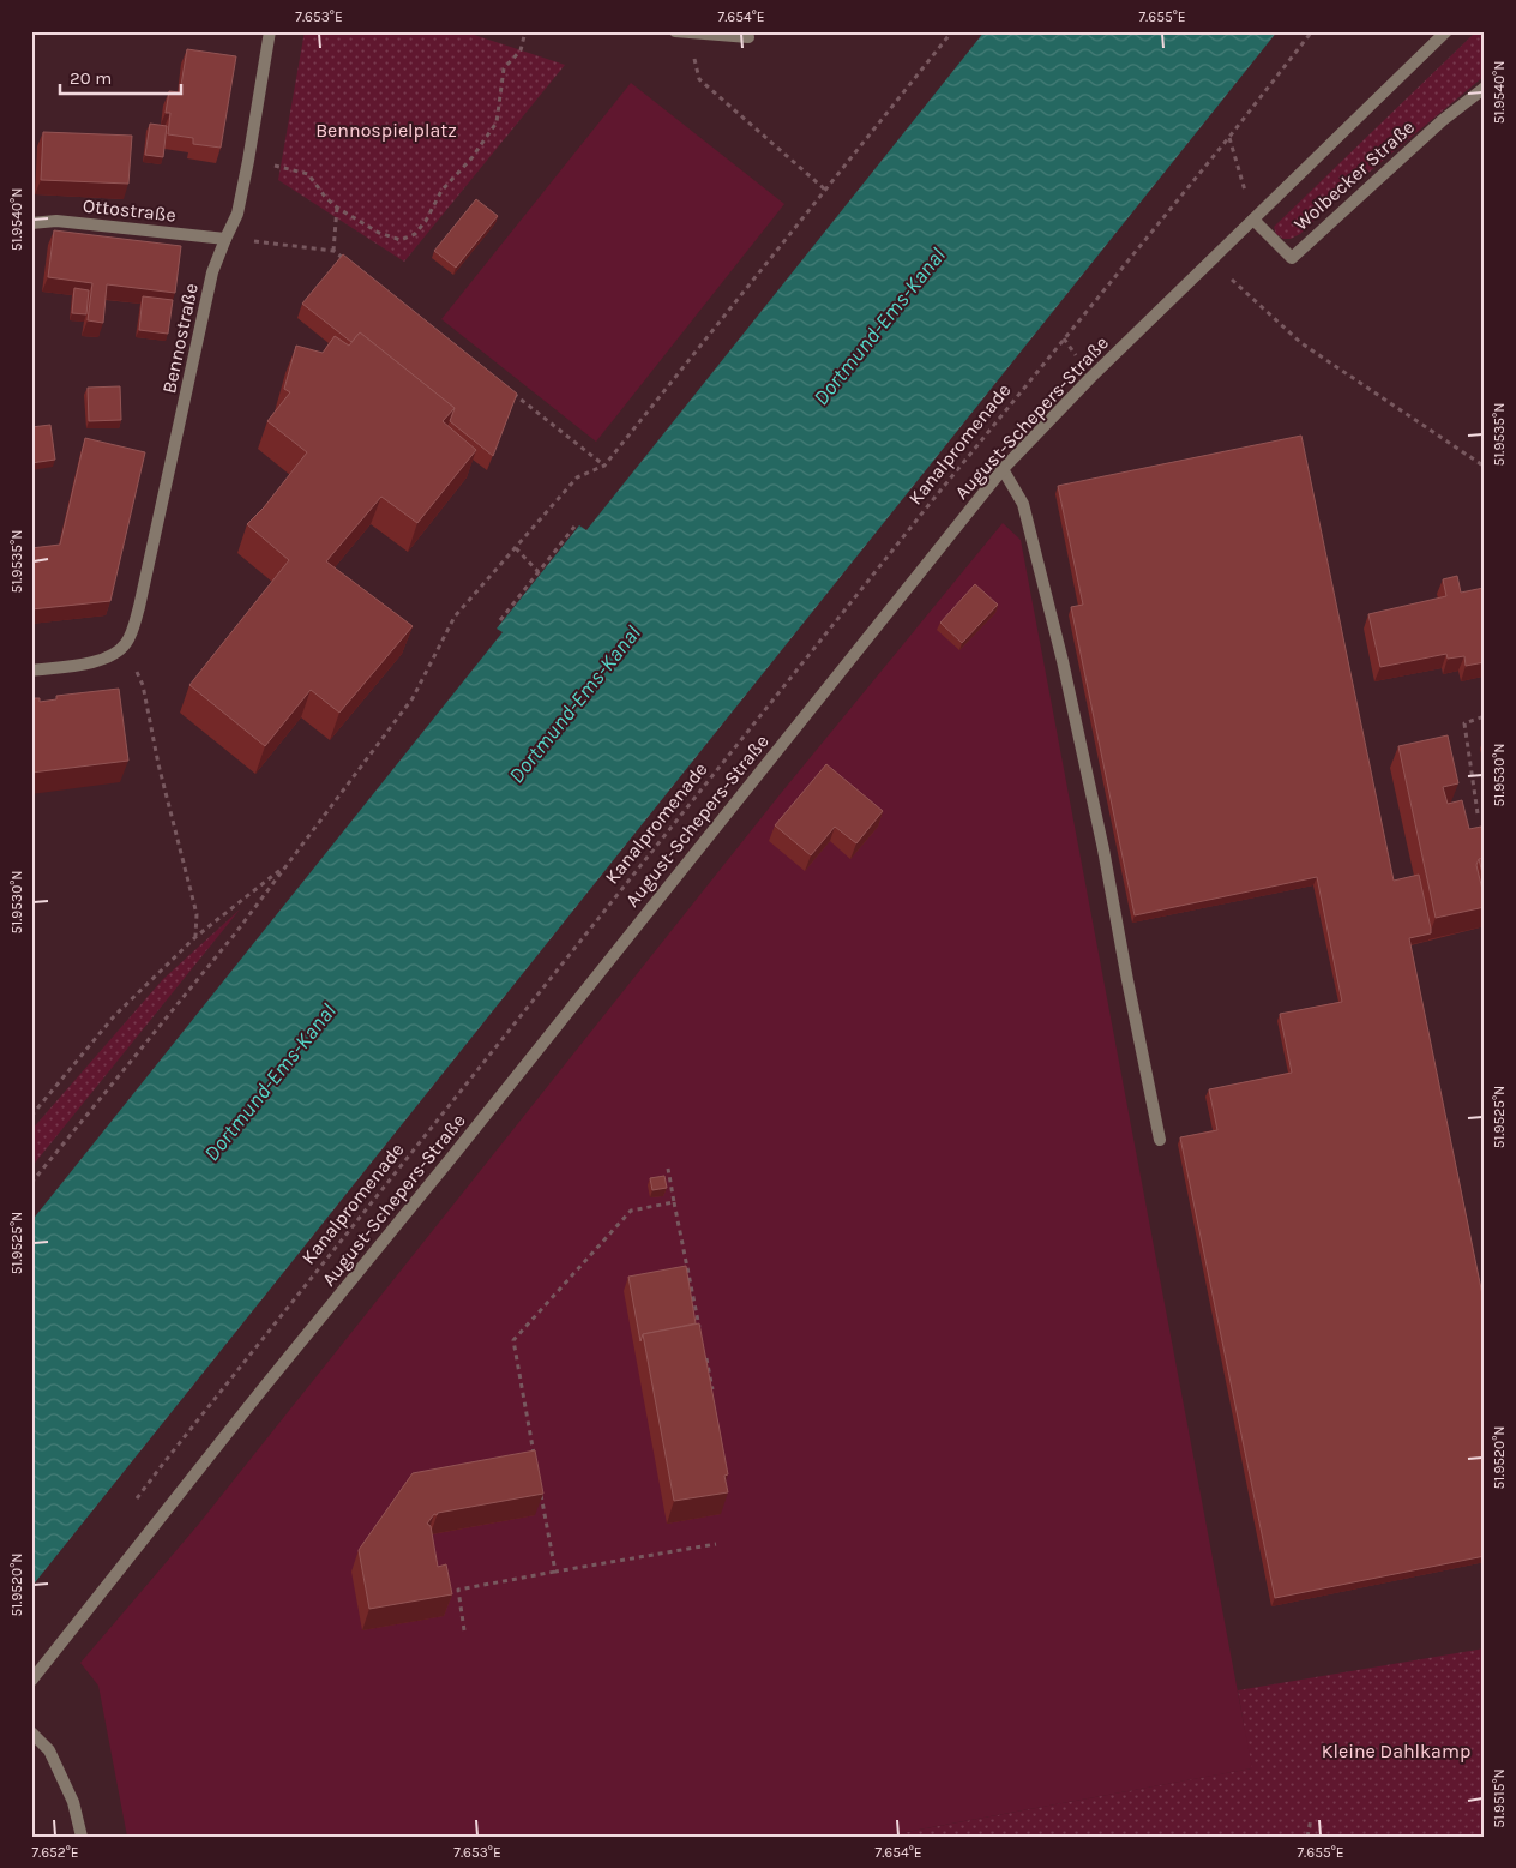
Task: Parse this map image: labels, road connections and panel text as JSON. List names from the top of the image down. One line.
{"streets":{"street":["Wolbecker Straße","Ottostraße","Bennostraße","August-Schepers-Straße"],"path":["Kanalpromenade"]},"crossings":[["Wolbecker Straße","August-Schepers-Straße"],["Ottostraße","Bennostraße"]],"water":["Dortmund-Ems-Kanal"],"parks":["Bennospielplatz","Kleine Dahlkamp"],"scale_bar":"20 m","coordinates":["7.653°E","7.654°E","7.655°E","51.9540°N","51.9535°N","51.9530°N","51.9525°N","51.9520°N","51.9515°N","7.652°E"]}
